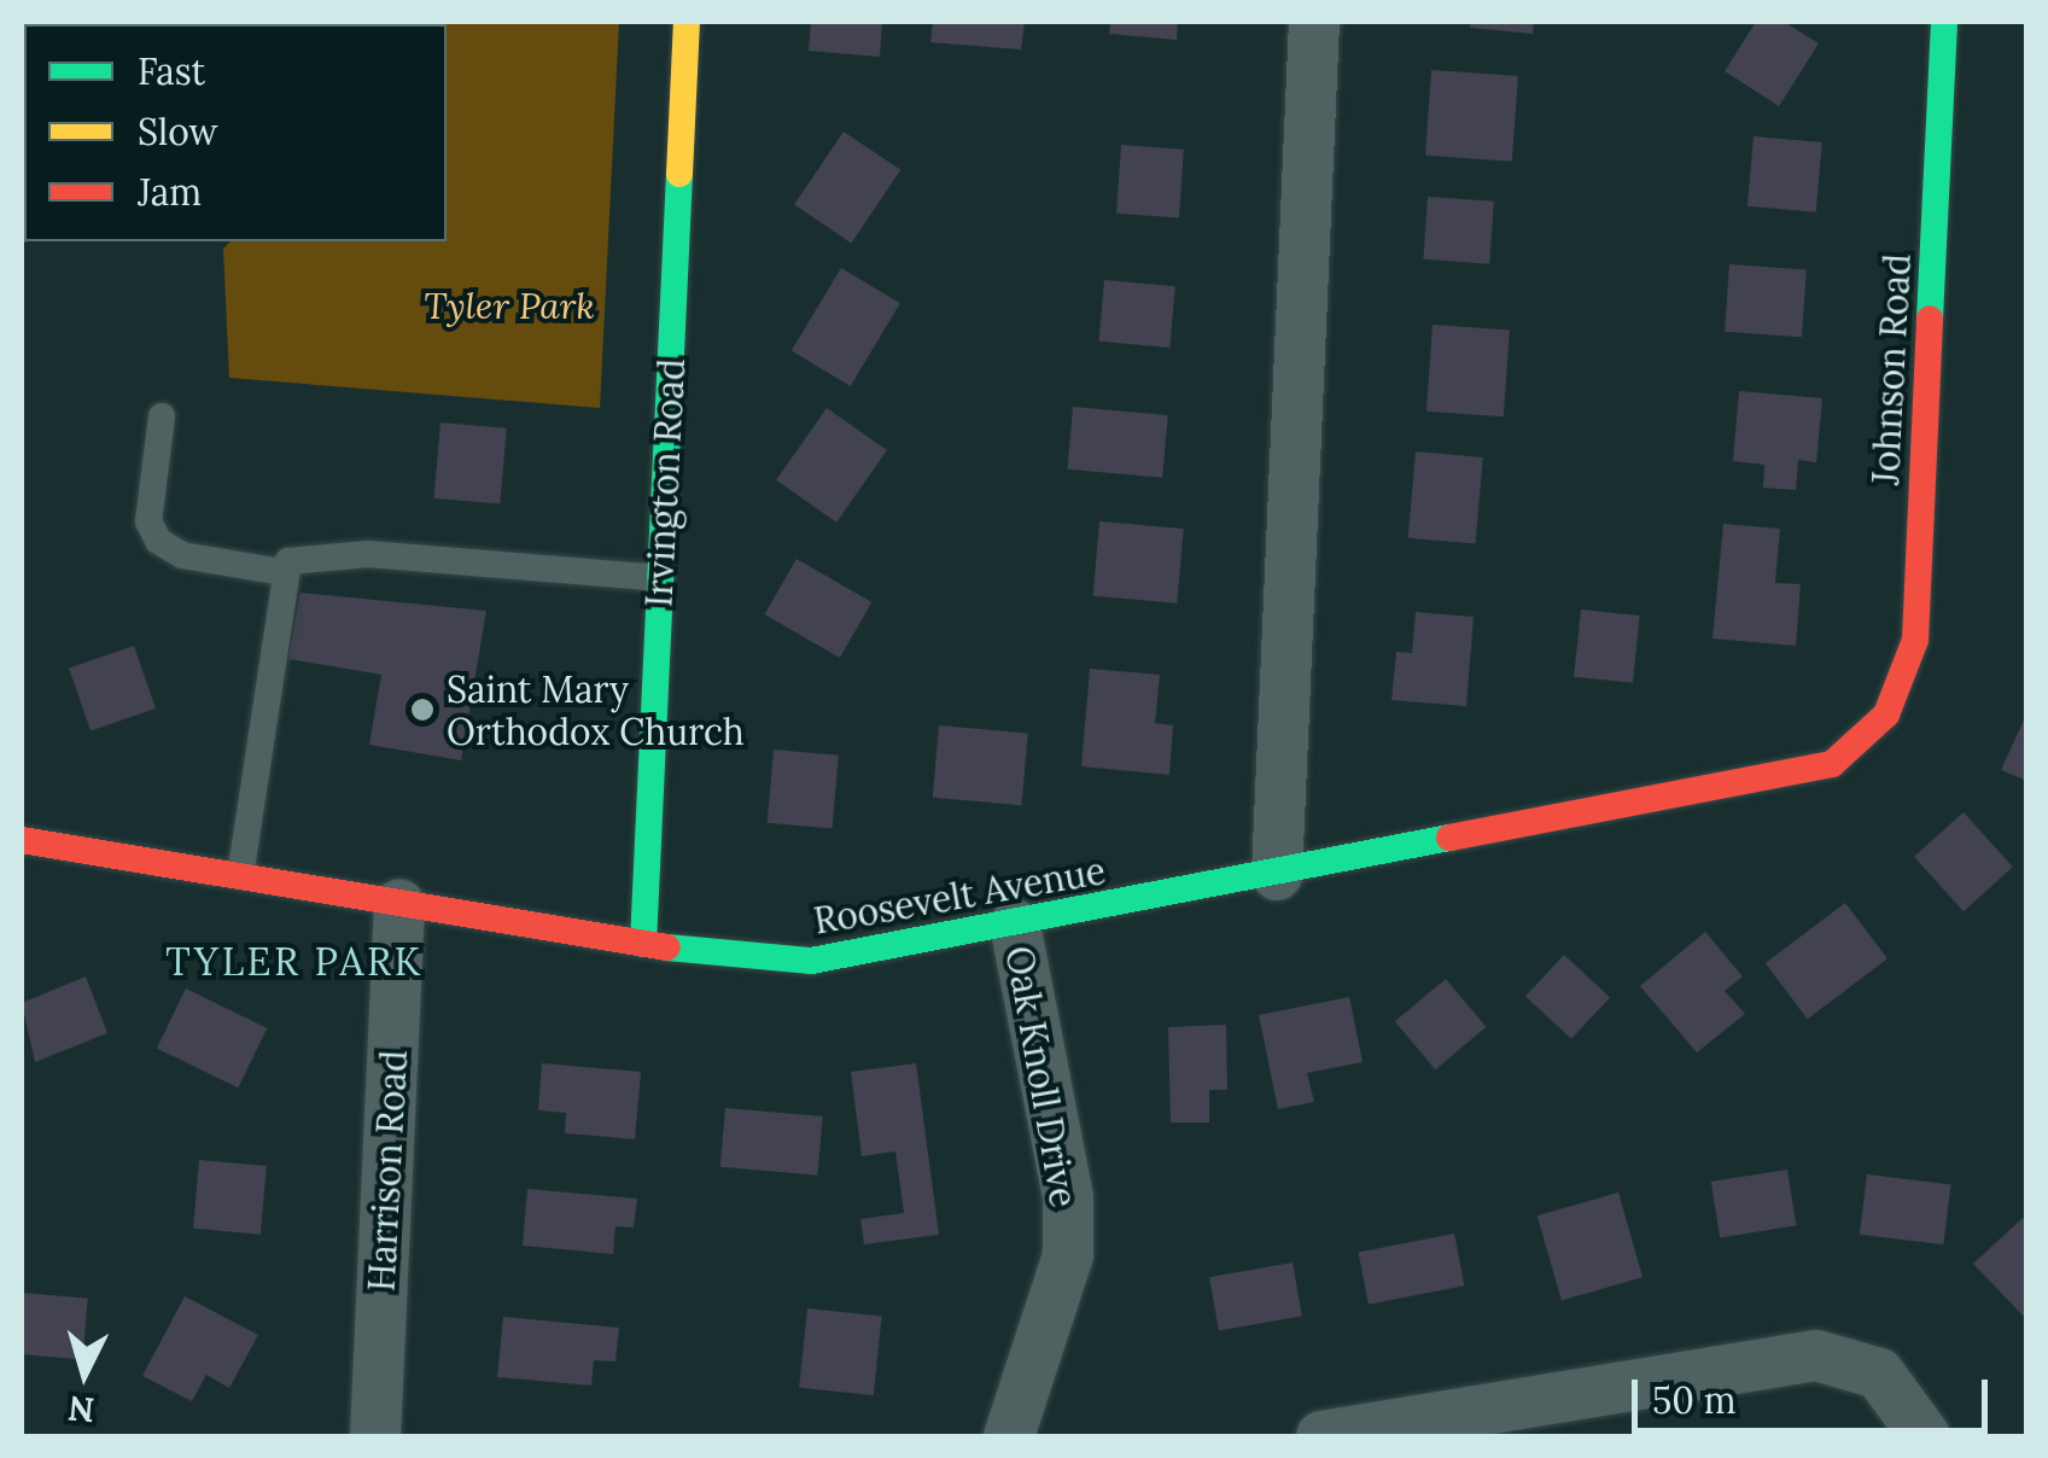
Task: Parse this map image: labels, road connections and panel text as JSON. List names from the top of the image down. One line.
{"streets":{"street":["Johnson Road","Irvington Road","Roosevelt Avenue","Oak Knoll Drive","Harrison Road"]},"crossings":[["Johnson Road","Roosevelt Avenue"],["Irvington Road","Roosevelt Avenue"],["Roosevelt Avenue","Oak Knoll Drive"],["Roosevelt Avenue","Harrison Road"]],"districts":["TYLER PARK"],"parks":["Tyler Park"],"places":["Saint Mary Orthodox Church"],"legend":["Fast","Slow","Jam"],"scale_bar":"50 m","north":"bottom"}
